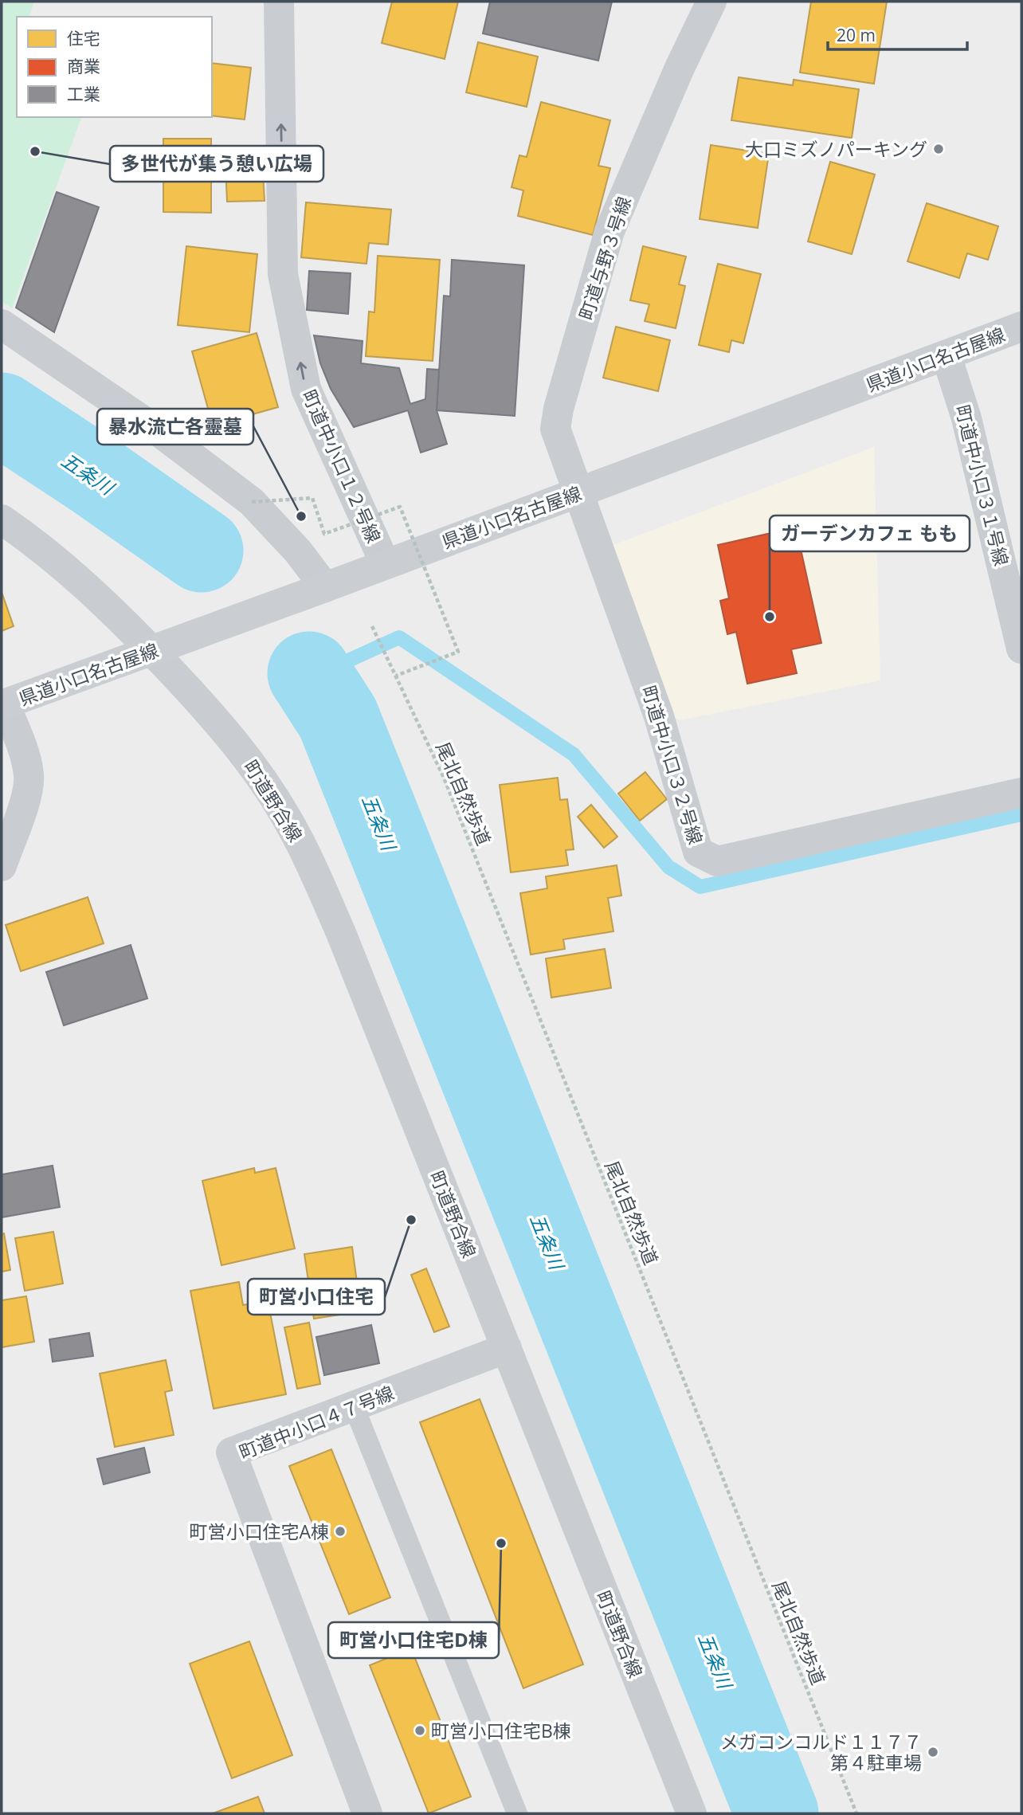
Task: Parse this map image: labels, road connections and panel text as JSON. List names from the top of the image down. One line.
{"streets":{"main road":["県道小口名古屋線"],"street":["町道与野３号線","町道中小口１２号線","町道中小口３１号線","町道中小口３２号線","町道野合線","町道中小口４７号線"],"path":["尾北自然歩道"]},"crossings":[["町道与野３号線","県道小口名古屋線"],["町道与野３号線","町道中小口３２号線"],["県道小口名古屋線","町道中小口１２号線"],["県道小口名古屋線","町道中小口３１号線"],["県道小口名古屋線","町道中小口３２号線"],["県道小口名古屋線","町道野合線"],["町道野合線","町道中小口４７号線"]],"one_way":["町道中小口１２号線"],"water":["五条川"],"places":["大口ミズノパーキング","多世代が集う憩い広場","暴水流亡各靈墓","ガーデンカフェ もも","町営小口住宅","町営小口住宅A棟","町営小口住宅D棟","町営小口住宅B棟","メガコンコルド１１７７ 第４駐車場"],"legend":["住宅","商業","工業"],"scale_bar":"20 m"}
